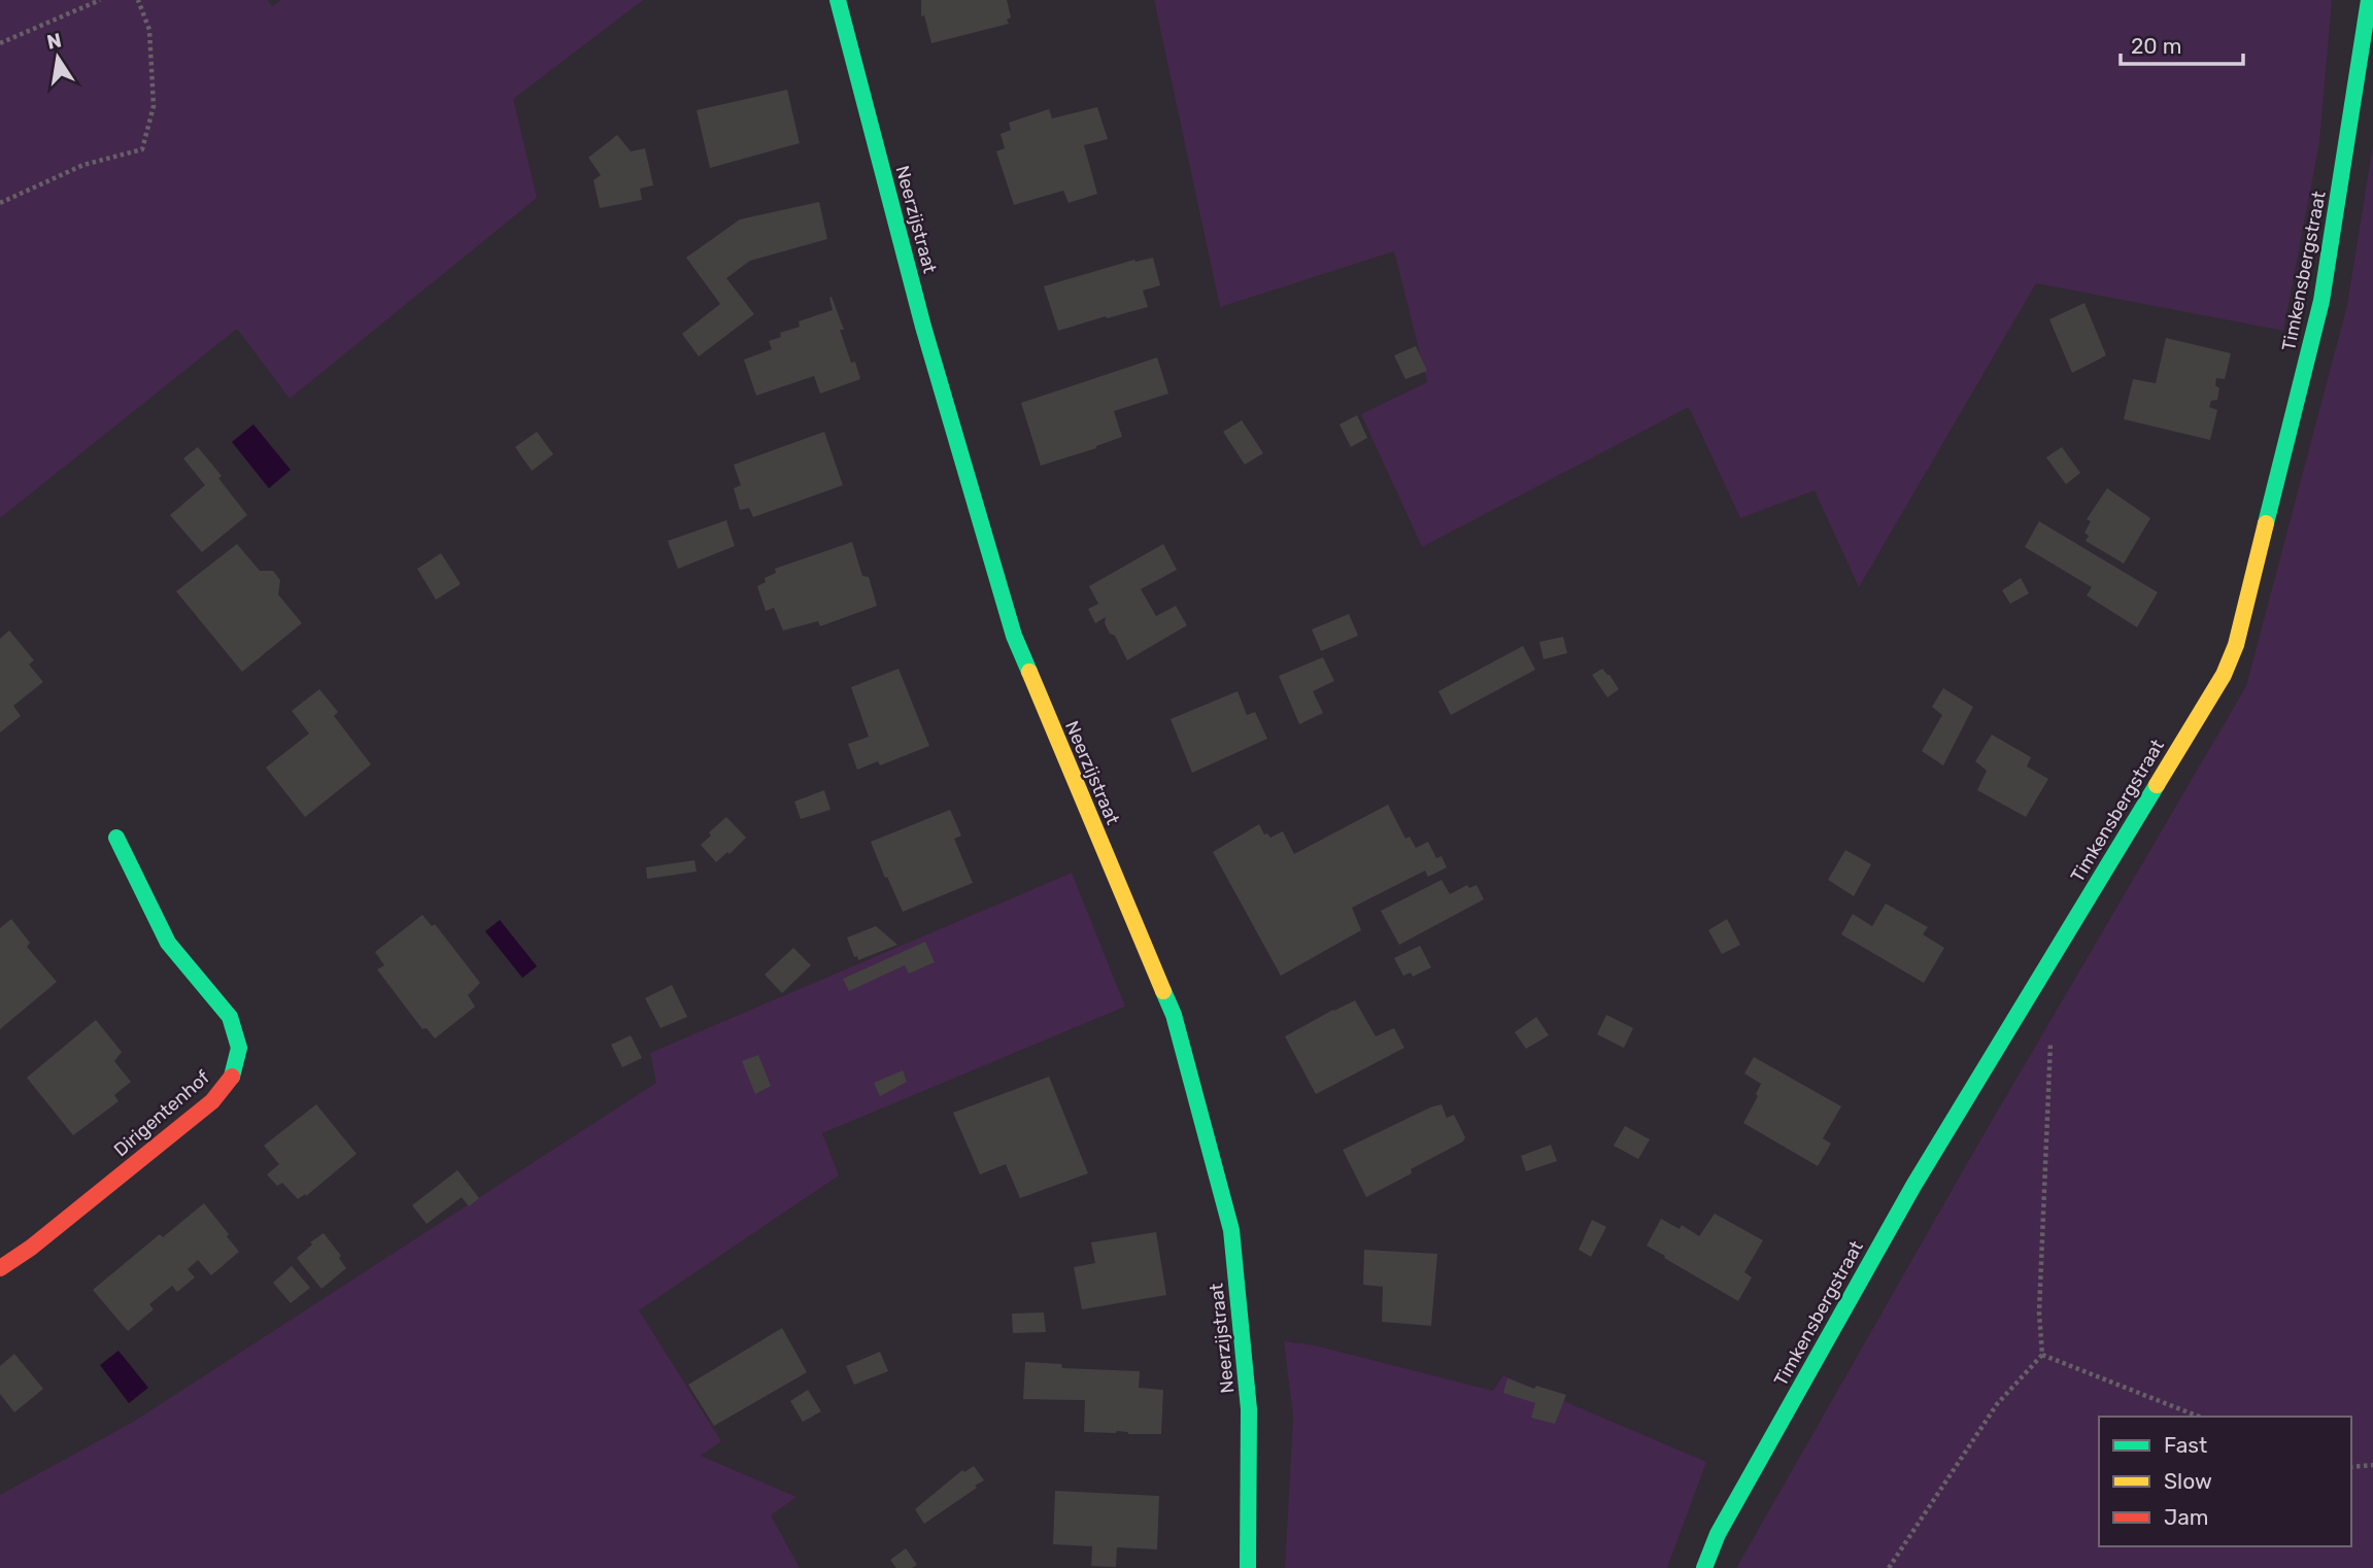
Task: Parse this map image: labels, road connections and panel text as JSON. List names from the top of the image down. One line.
{"streets":{"street":["Neerzijstraat","Timkensbergstraat","Dirigentenhof"]},"legend":["Fast","Slow","Jam"],"scale_bar":"20 m","north":"top"}
